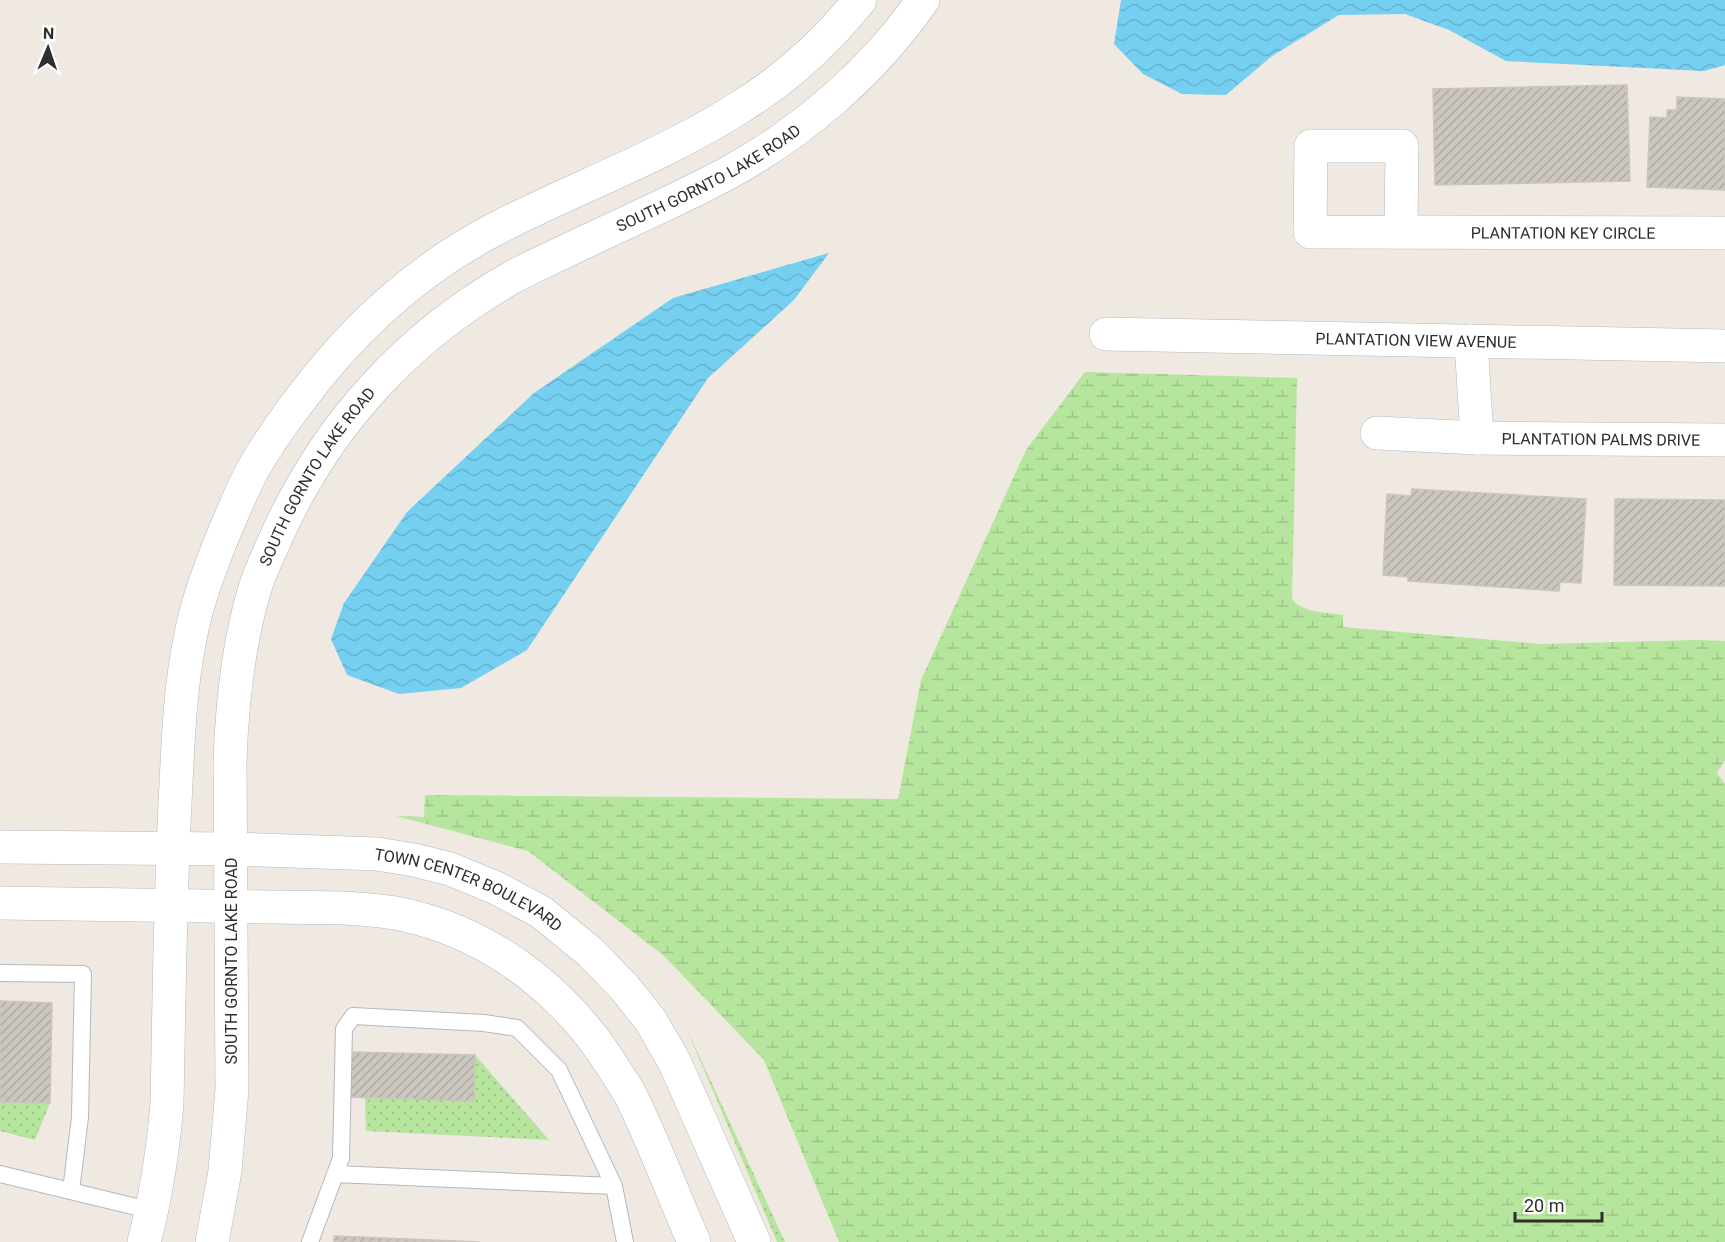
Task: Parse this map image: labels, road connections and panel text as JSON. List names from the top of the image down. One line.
{"streets":{"street":["SOUTH GORNTO LAKE ROAD","PLANTATION KEY CIRCLE","PLANTATION VIEW AVENUE","PLANTATION PALMS DRIVE","TOWN CENTER BOULEVARD"]},"crossings":[["SOUTH GORNTO LAKE ROAD","TOWN CENTER BOULEVARD"]],"scale_bar":"20 m","north":"top"}
